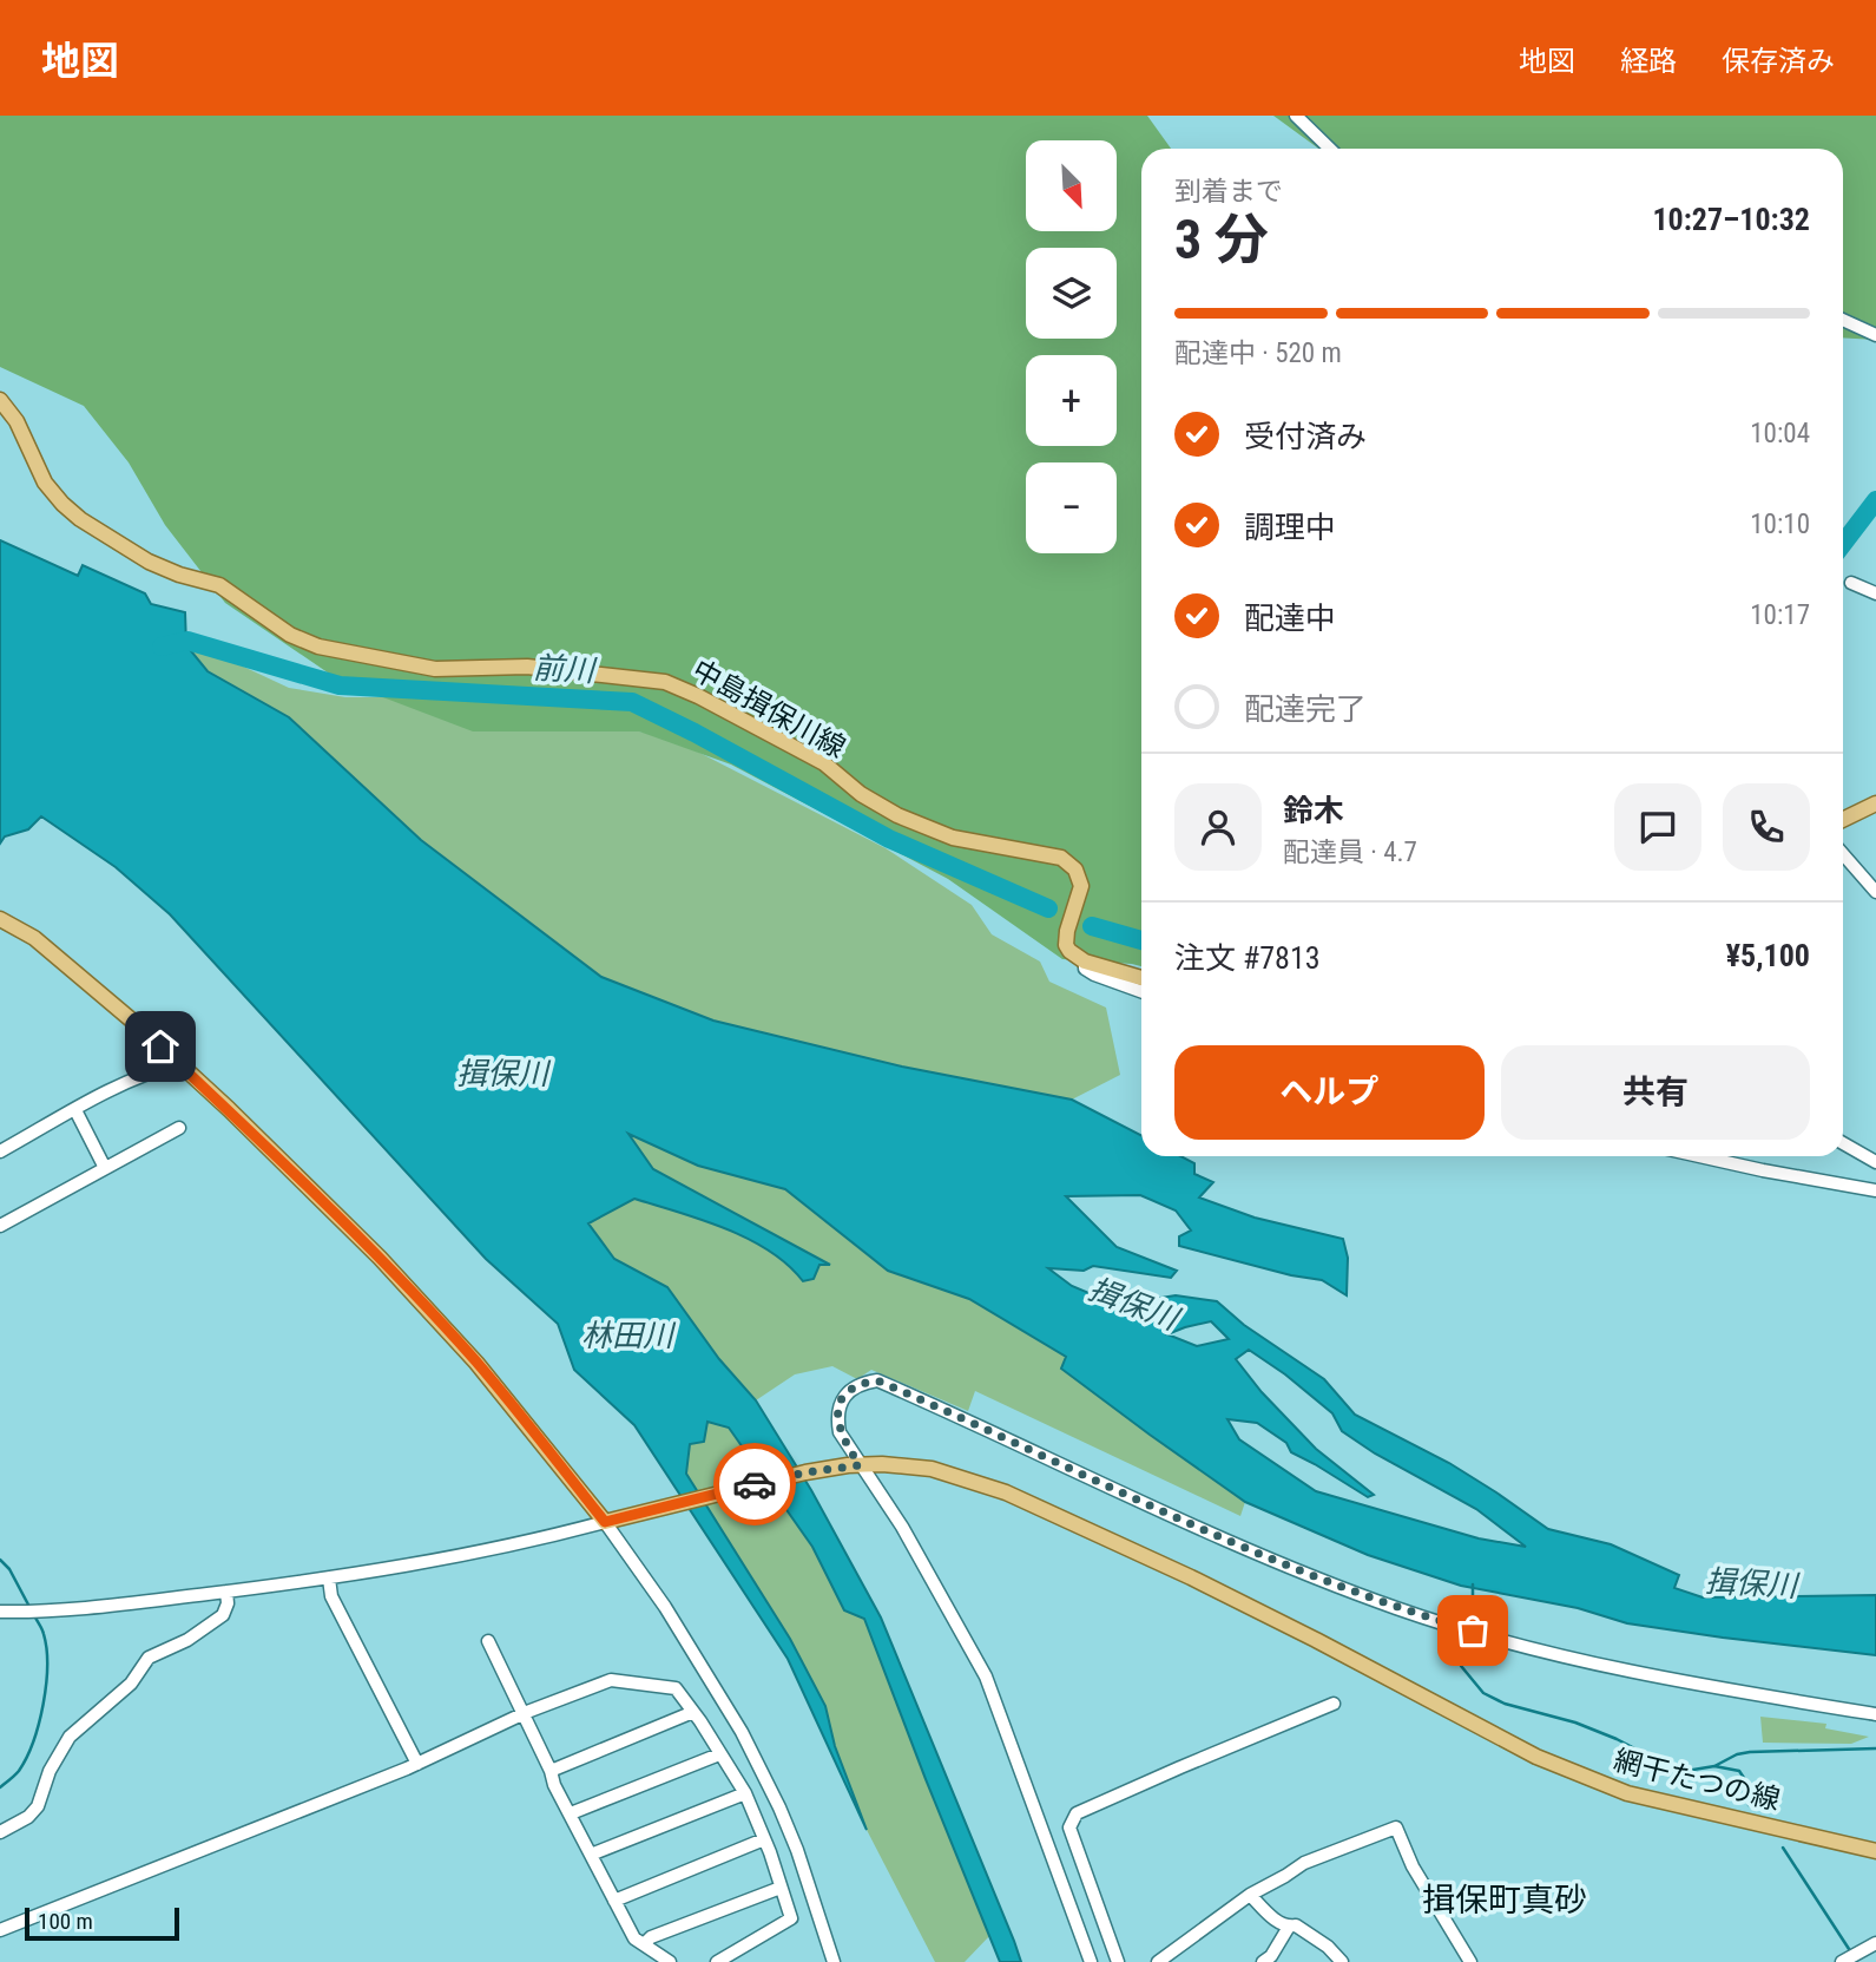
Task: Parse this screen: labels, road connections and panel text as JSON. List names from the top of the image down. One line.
{"streets":{"main road":["中島揖保川線","網干たつの線"]},"districts":["揖保町真砂"],"water":["前川","揖保川","林田川"],"scale_bar":"100 m","north":"bottom right","page":{"header":"地図","nav":["地図","経路","保存済み"],"map_buttons":["+","−"],"heading":["3 分","到着まで","10:27–10:32"],"panel":["鈴木","配達員 · 4.7","注文 #7813","¥5,100"],"bar":"配達中 · 520 m","list":[["受付済み","10:04"],["調理中","10:10"],["配達中","10:17"],"配達完了"],"buttons":["ヘルプ","共有"],"scale":"100 m"}}
